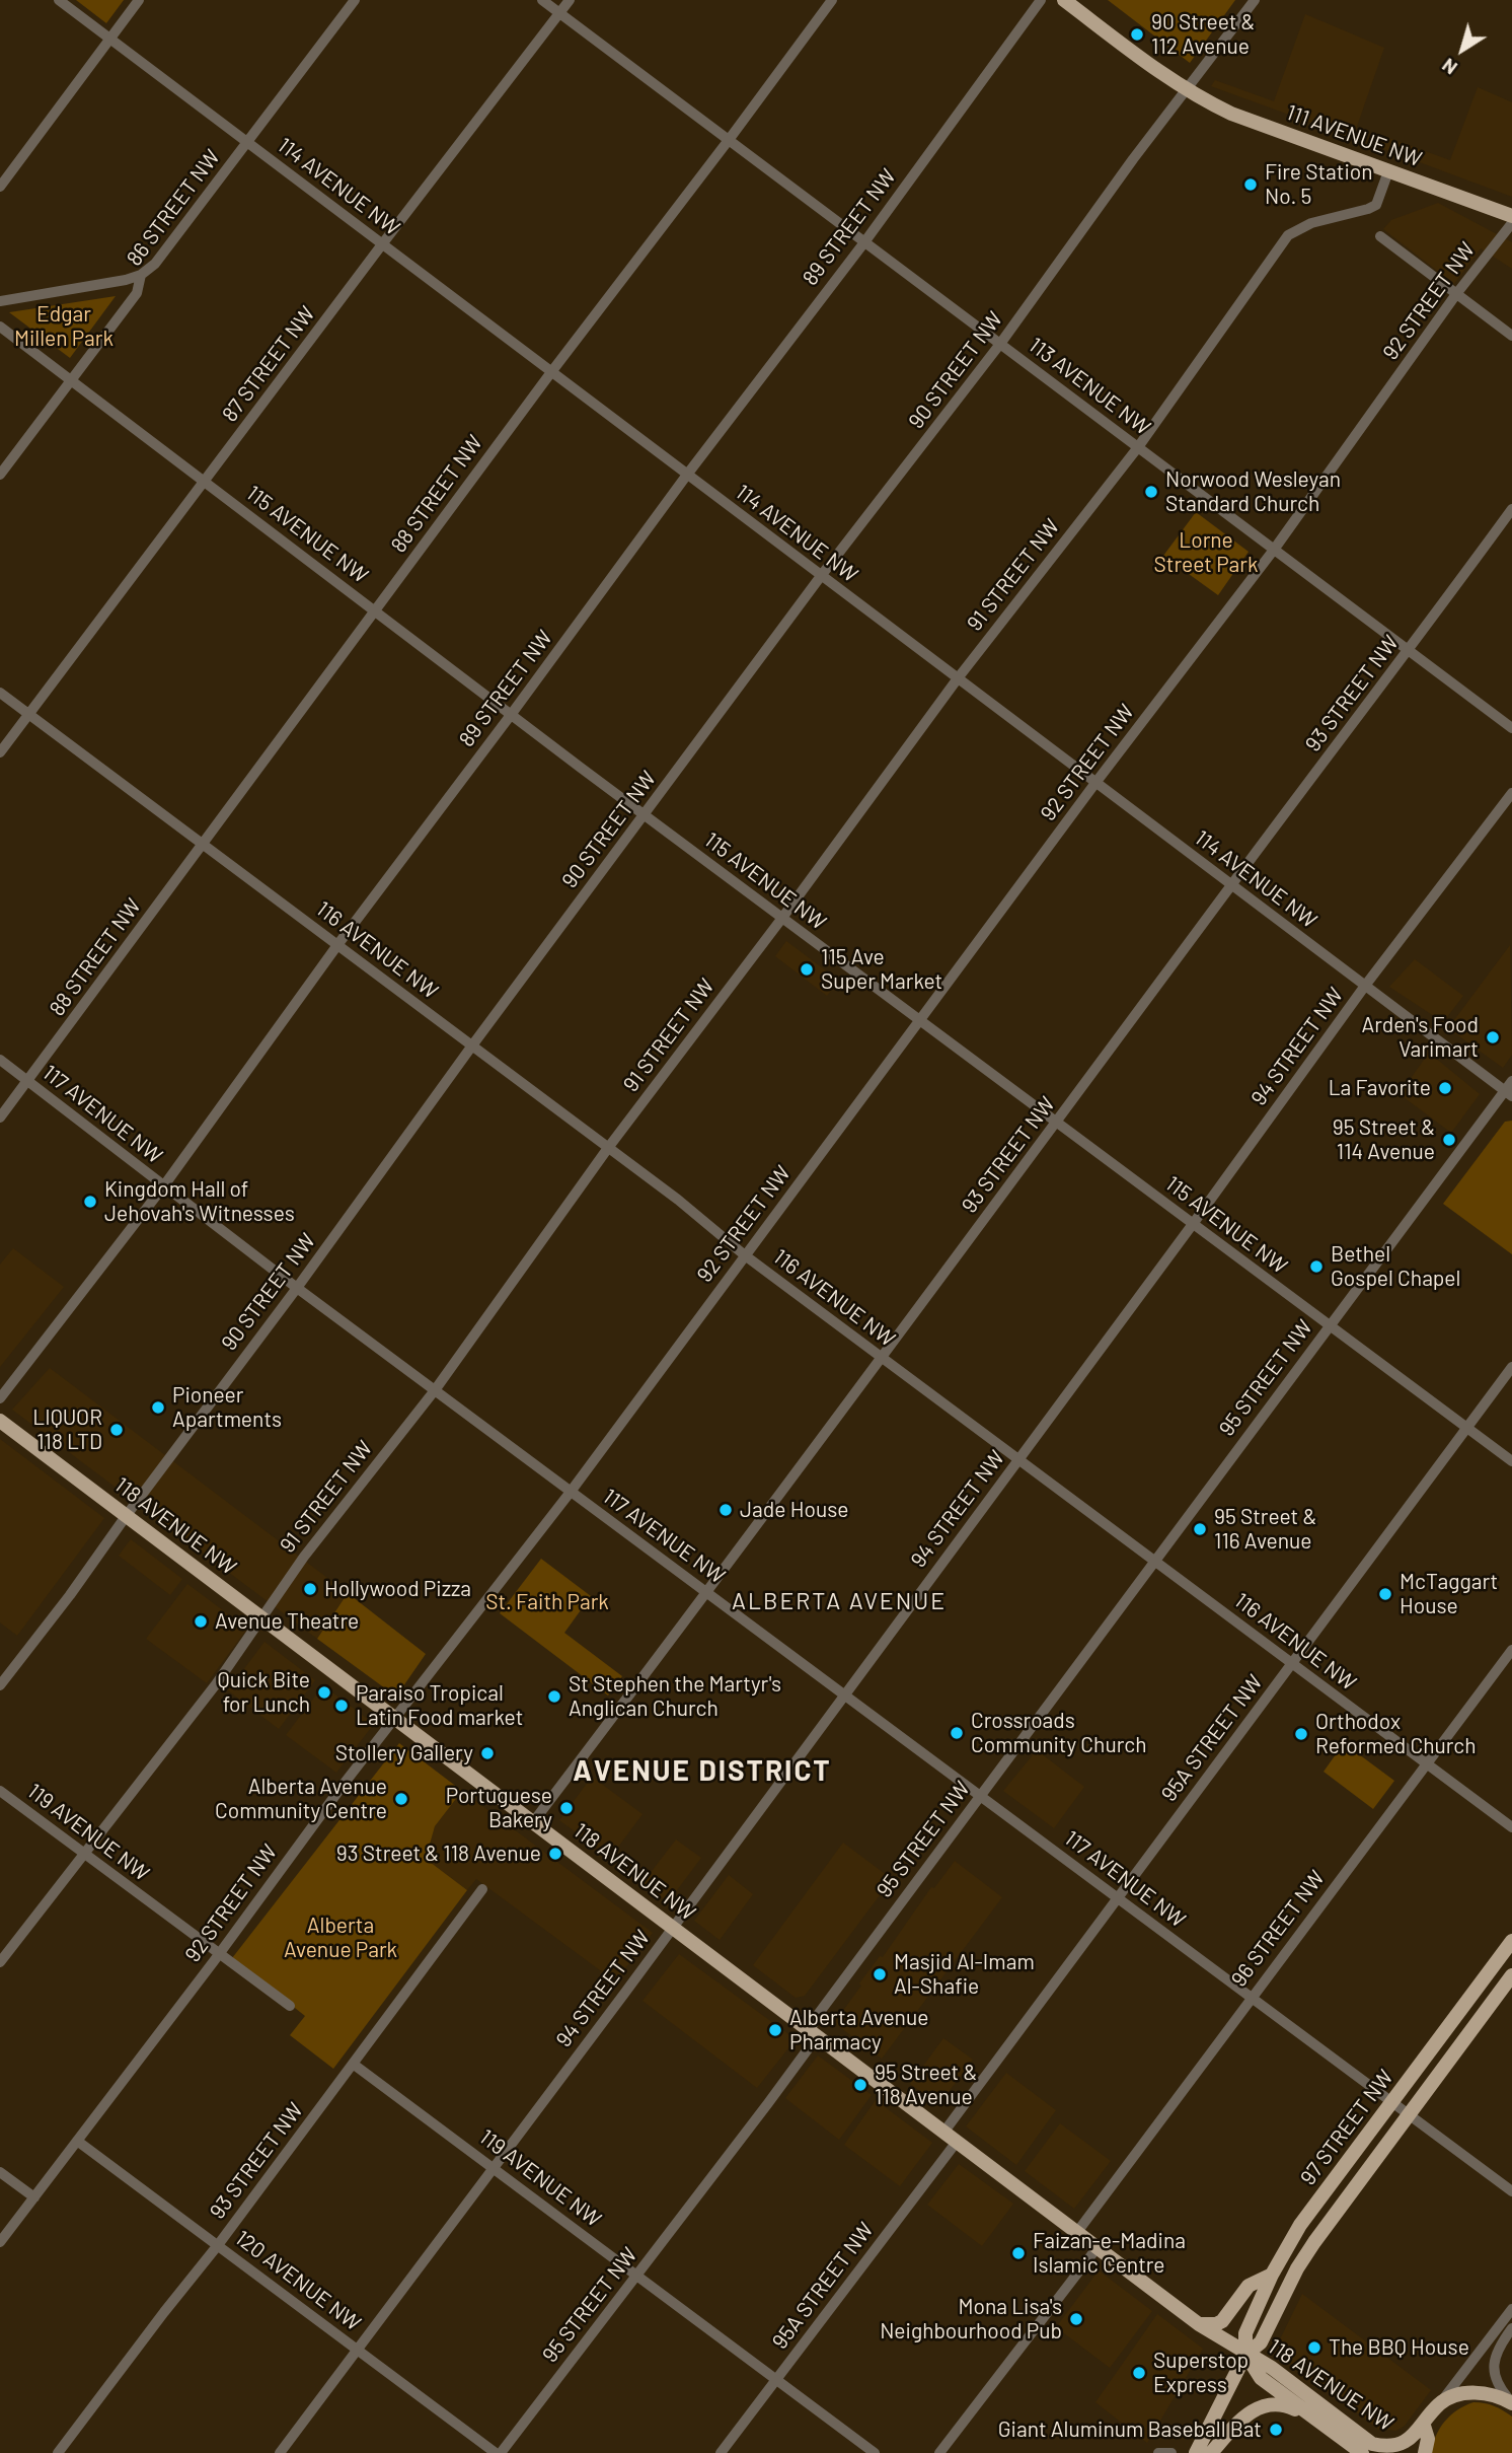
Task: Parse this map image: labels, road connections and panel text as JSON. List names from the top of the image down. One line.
{"streets":{"main road":["111 AVENUE NW","118 AVENUE NW","97 STREET NW"],"street":["114 AVENUE NW","86 STREET NW","89 STREET NW","92 STREET NW","87 STREET NW","90 STREET NW","113 AVENUE NW","88 STREET NW","115 AVENUE NW","91 STREET NW","93 STREET NW","116 AVENUE NW","94 STREET NW","117 AVENUE NW","95 STREET NW","95A STREET NW","119 AVENUE NW","96 STREET NW","120 AVENUE NW"]},"crossings":[["111 AVENUE NW","90 STREET NW"],["111 AVENUE NW","91 STREET NW"],["114 AVENUE NW","86 STREET NW"],["114 AVENUE NW","89 STREET NW"],["114 AVENUE NW","92 STREET NW"],["114 AVENUE NW","87 STREET NW"],["114 AVENUE NW","90 STREET NW"],["114 AVENUE NW","88 STREET NW"],["114 AVENUE NW","91 STREET NW"],["114 AVENUE NW","93 STREET NW"],["114 AVENUE NW","94 STREET NW"],["114 AVENUE NW","95 STREET NW"],["86 STREET NW","115 AVENUE NW"],["89 STREET NW","113 AVENUE NW"],["89 STREET NW","115 AVENUE NW"],["89 STREET NW","116 AVENUE NW"],["89 STREET NW","117 AVENUE NW"],["92 STREET NW","113 AVENUE NW"],["92 STREET NW","115 AVENUE NW"],["92 STREET NW","116 AVENUE NW"],["92 STREET NW","117 AVENUE NW"],["92 STREET NW","118 AVENUE NW"],["92 STREET NW","119 AVENUE NW"],["92 STREET NW","120 AVENUE NW"],["87 STREET NW","113 AVENUE NW"],["87 STREET NW","115 AVENUE NW"],["87 STREET NW","116 AVENUE NW"],["90 STREET NW","113 AVENUE NW"],["90 STREET NW","115 AVENUE NW"],["90 STREET NW","116 AVENUE NW"],["90 STREET NW","117 AVENUE NW"],["90 STREET NW","118 AVENUE NW"],["113 AVENUE NW","88 STREET NW"],["113 AVENUE NW","91 STREET NW"],["113 AVENUE NW","93 STREET NW"],["88 STREET NW","115 AVENUE NW"],["88 STREET NW","116 AVENUE NW"],["88 STREET NW","117 AVENUE NW"],["115 AVENUE NW","91 STREET NW"],["115 AVENUE NW","93 STREET NW"],["115 AVENUE NW","94 STREET NW"],["115 AVENUE NW","95 STREET NW"],["115 AVENUE NW","95A STREET NW"],["91 STREET NW","116 AVENUE NW"],["91 STREET NW","117 AVENUE NW"],["91 STREET NW","118 AVENUE NW"],["91 STREET NW","119 AVENUE NW"],["93 STREET NW","116 AVENUE NW"],["93 STREET NW","117 AVENUE NW"],["93 STREET NW","118 AVENUE NW"],["93 STREET NW","119 AVENUE NW"],["93 STREET NW","120 AVENUE NW"],["116 AVENUE NW","94 STREET NW"],["116 AVENUE NW","95 STREET NW"],["116 AVENUE NW","95A STREET NW"],["116 AVENUE NW","96 STREET NW"],["94 STREET NW","117 AVENUE NW"],["94 STREET NW","118 AVENUE NW"],["94 STREET NW","119 AVENUE NW"],["94 STREET NW","120 AVENUE NW"],["117 AVENUE NW","95 STREET NW"],["117 AVENUE NW","95A STREET NW"],["117 AVENUE NW","96 STREET NW"],["117 AVENUE NW","97 STREET NW"],["95 STREET NW","118 AVENUE NW"],["95 STREET NW","119 AVENUE NW"],["95 STREET NW","120 AVENUE NW"],["118 AVENUE NW","95A STREET NW"],["118 AVENUE NW","96 STREET NW"],["118 AVENUE NW","97 STREET NW"],["95A STREET NW","119 AVENUE NW"]],"districts":["ALBERTA AVENUE","AVENUE DISTRICT"],"parks":["Edgar Millen Park","Lorne Street Park","St. Faith Park","Alberta Avenue Park"],"places":["90 Street & 112 Avenue","Fire Station No. 5","Norwood Wesleyan Standard Church","115 Ave Super Market","Arden's Food Varimart","La Favorite","95 Street & 114 Avenue","Kingdom Hall of Jehovah's Witnesses","Bethel Gospel Chapel","Pioneer Apartments","LIQUOR 118 LTD","Jade House","95 Street & 116 Avenue","Hollywood Pizza","McTaggart House","Avenue Theatre","Quick Bite for Lunch","St Stephen the Martyr's Anglican Church","Paraiso Tropical Latin Food market","Crossroads Community Church","Orthodox Reformed Church","Stollery Gallery","Alberta Avenue Community Centre","Portuguese Bakery","93 Street & 118 Avenue","Masjid Al-Imam Al-Shafie","Alberta Avenue Pharmacy","95 Street & 118 Avenue","Faizan-e-Madina Islamic Centre","Mona Lisa's Neighbourhood Pub","The BBQ House","Superstop Express","Giant Aluminum Baseball Bat"],"north":"bottom left"}
